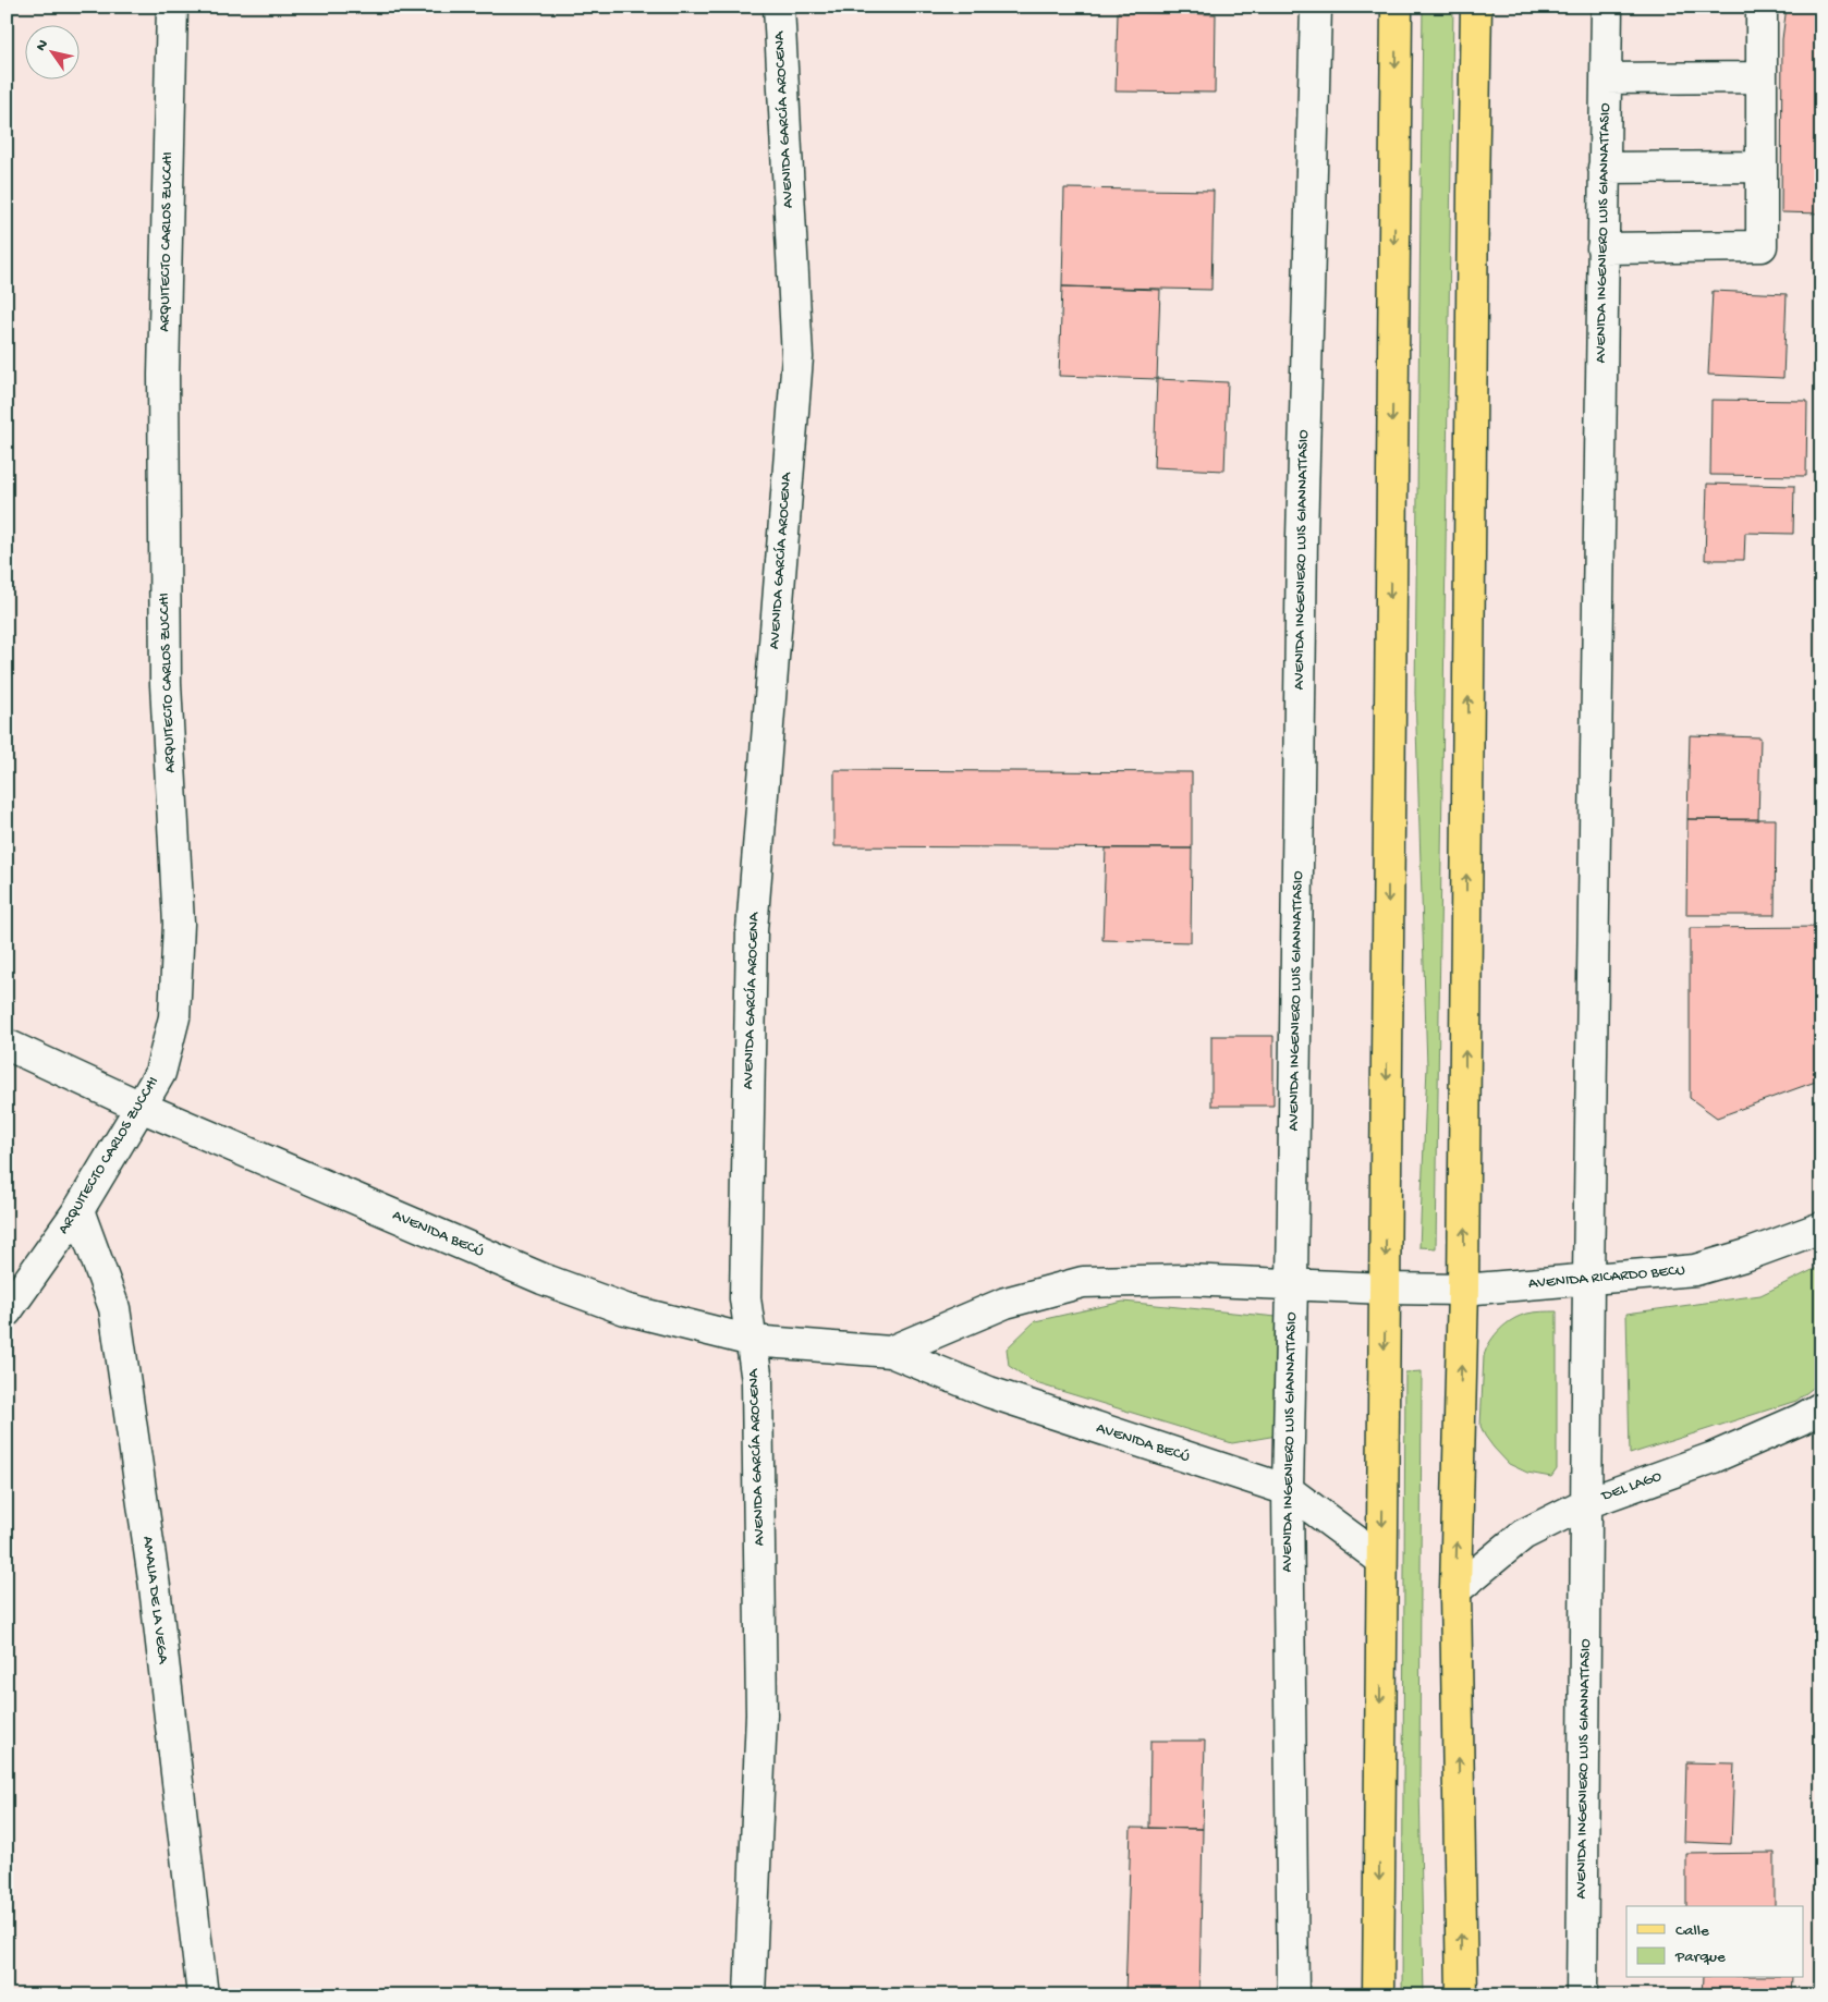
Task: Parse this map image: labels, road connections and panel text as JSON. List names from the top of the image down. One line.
{"streets":{"street":["AVENIDA GARCÍA AROCENA","AVENIDA INGENIERO LUIS GIANNATTASIO","ARQUITECTO CARLOS ZUCCHI","AVENIDA BECÚ","AVENIDA RICARDO BECU","DEL LAGO","AMALIA DE LA VEGA"]},"crossings":[["AVENIDA GARCÍA AROCENA","AVENIDA BECÚ"],["AVENIDA INGENIERO LUIS GIANNATTASIO","AVENIDA BECÚ"],["AVENIDA INGENIERO LUIS GIANNATTASIO","AVENIDA RICARDO BECU"],["AVENIDA INGENIERO LUIS GIANNATTASIO","DEL LAGO"],["ARQUITECTO CARLOS ZUCCHI","AVENIDA BECÚ"],["ARQUITECTO CARLOS ZUCCHI","AMALIA DE LA VEGA"],["AVENIDA BECÚ","AVENIDA RICARDO BECU"]],"legend":["Calle","Parque"],"north":"top left"}
